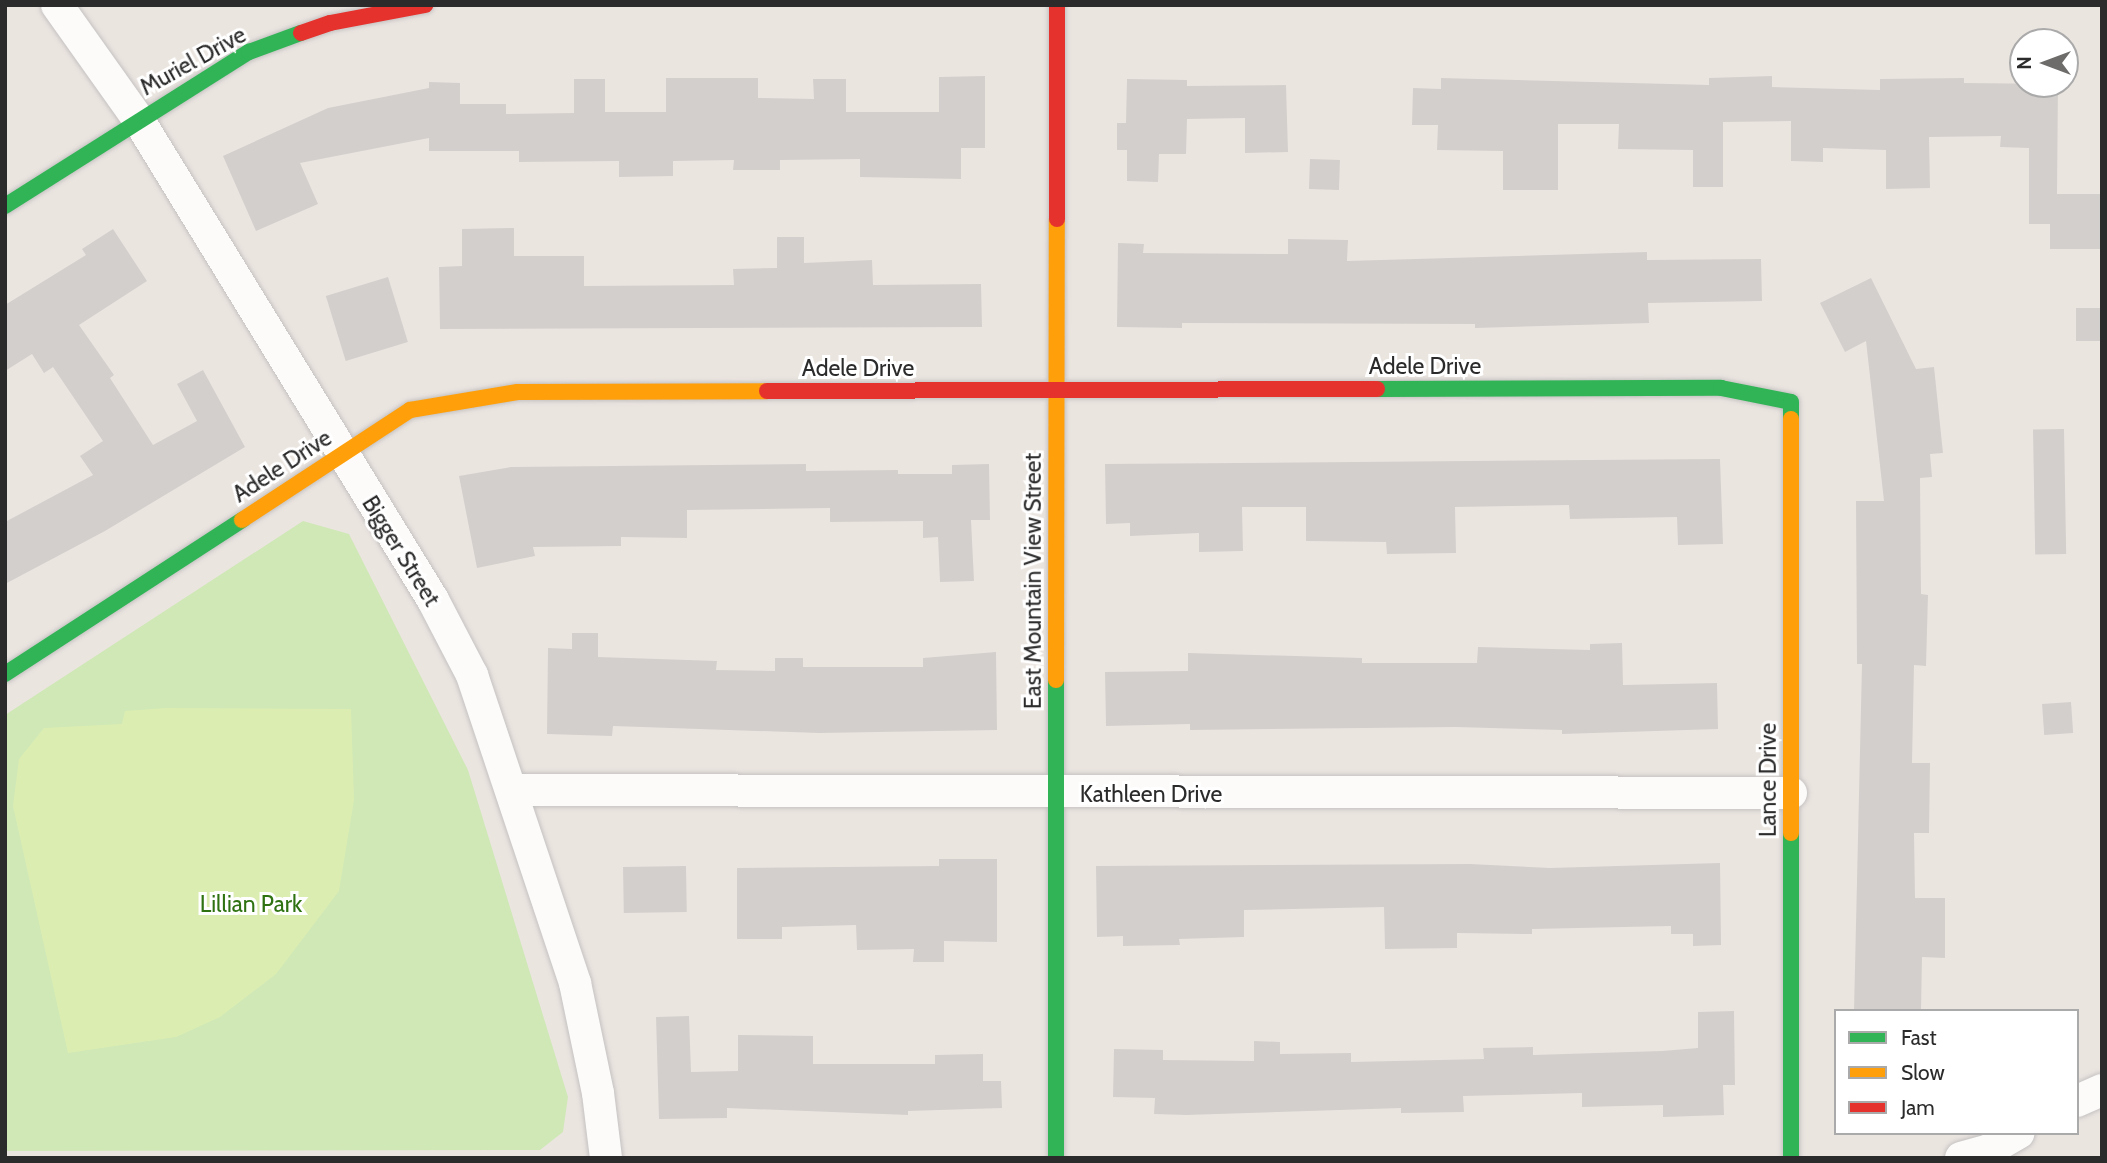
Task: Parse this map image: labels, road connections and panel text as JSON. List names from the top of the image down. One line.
{"streets":{"street":["Muriel Drive","Adele Drive","Bigger Street","East Mountain View Street","Lance Drive","Kathleen Drive"]},"crossings":[["Muriel Drive","Bigger Street"],["Adele Drive","Bigger Street"],["Adele Drive","East Mountain View Street"],["Adele Drive","Lance Drive"],["Bigger Street","Kathleen Drive"],["East Mountain View Street","Kathleen Drive"],["Lance Drive","Kathleen Drive"]],"parks":["Lillian Park"],"legend":["Fast","Slow","Jam"],"north":"left"}
